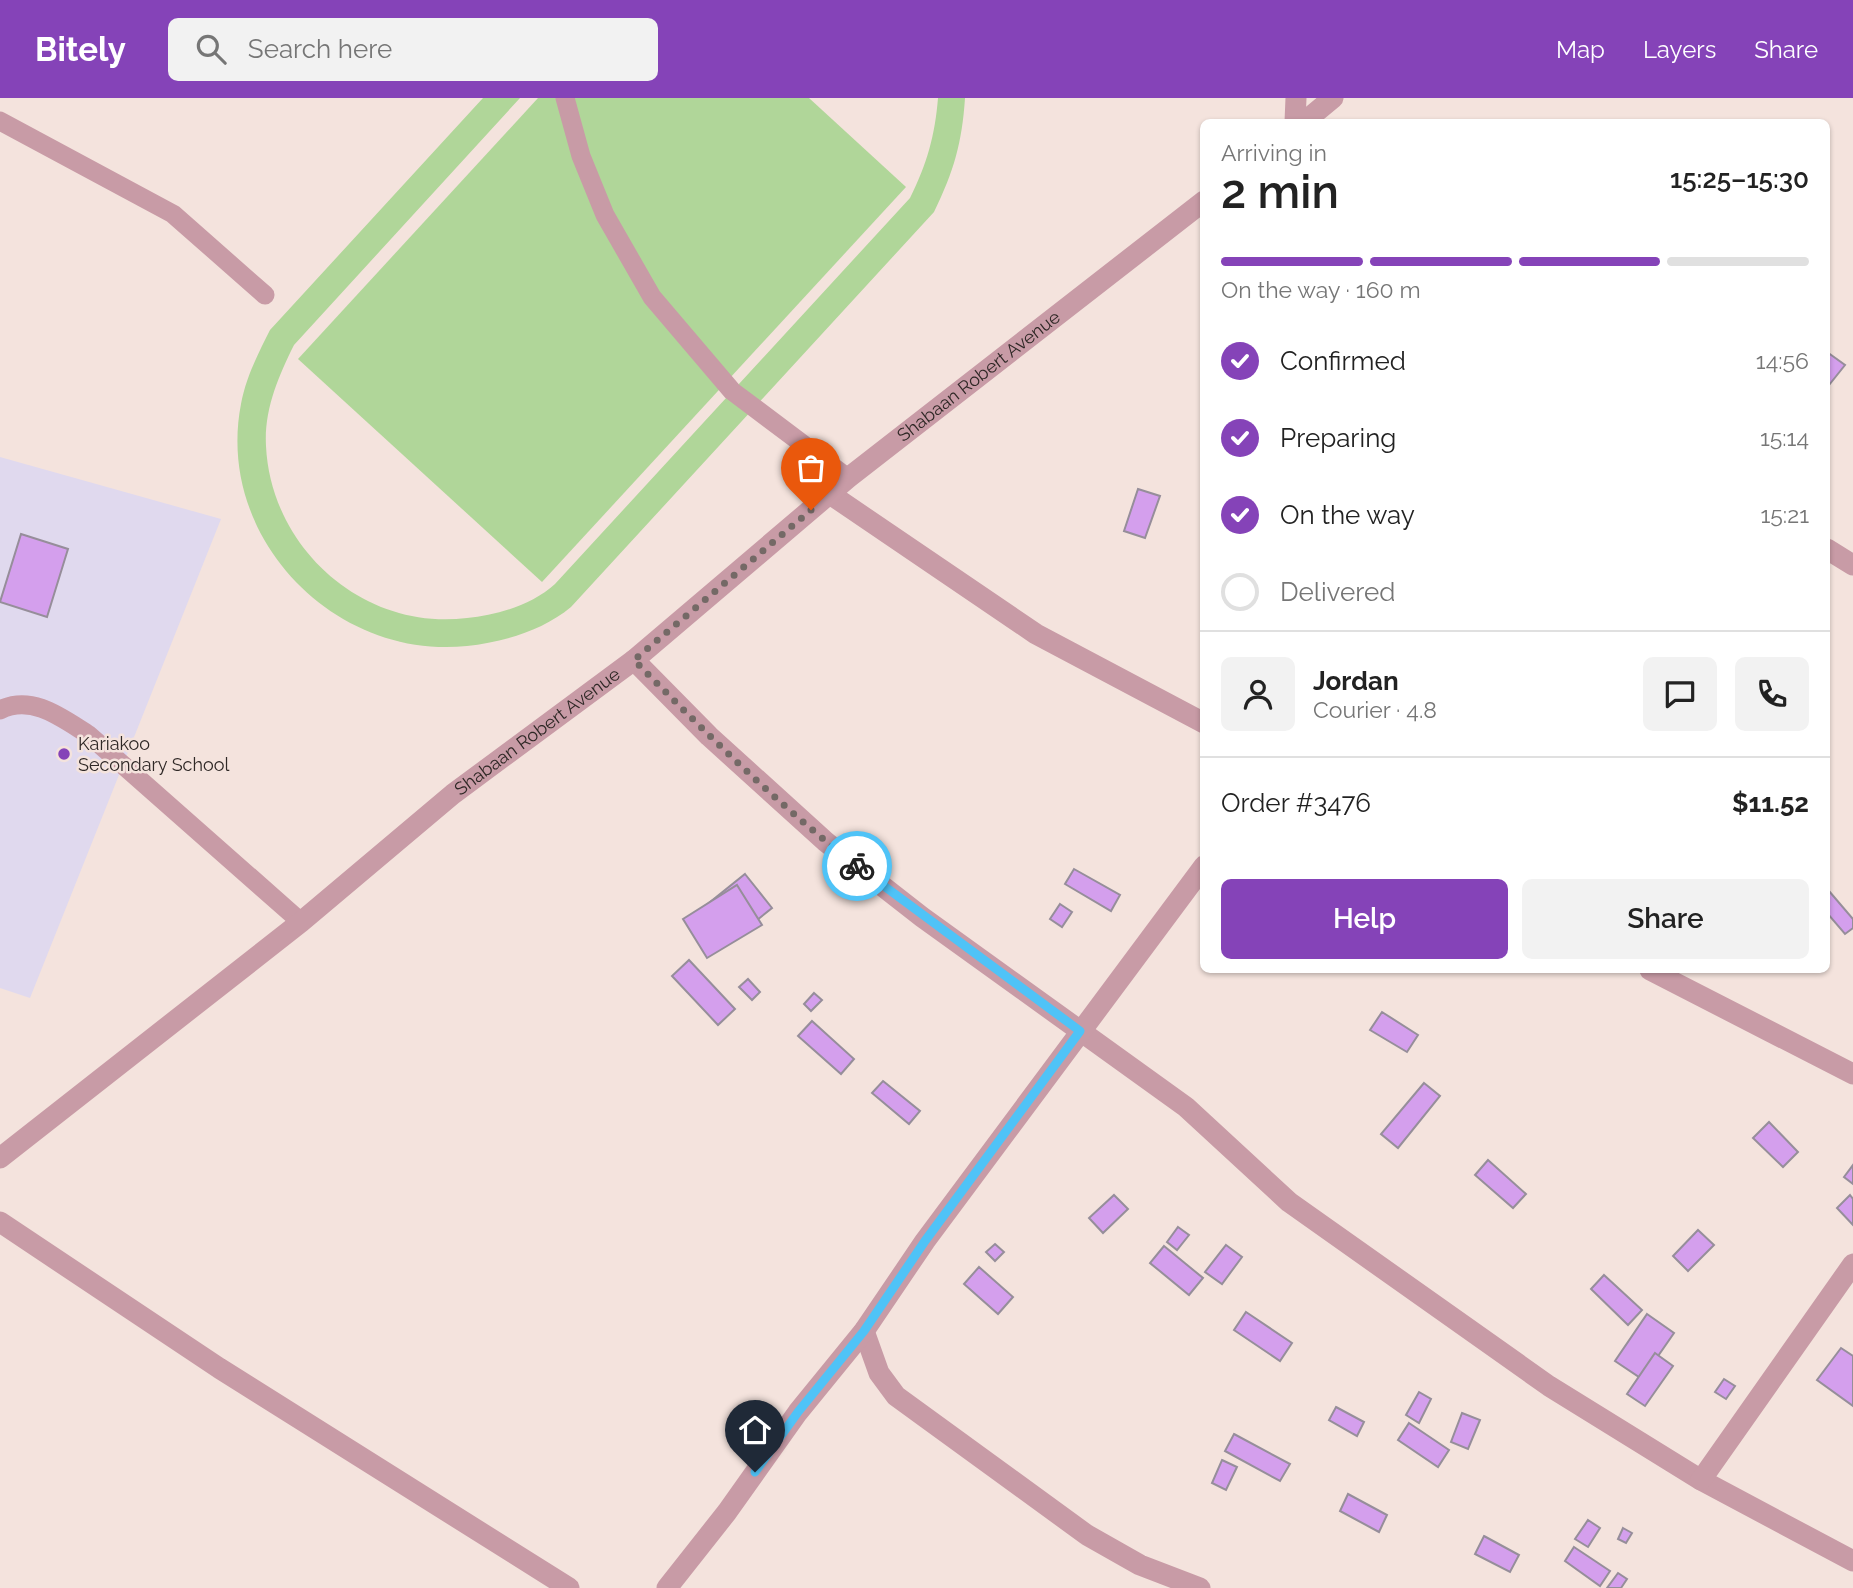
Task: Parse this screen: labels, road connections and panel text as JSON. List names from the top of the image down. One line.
{"streets":{"street":["Shabaan Robert Avenue"]},"places":["Kariakoo Secondary School"],"page":{"header":"Bitely","search":"Search here","nav":["Map","Layers","Share"],"heading":["2 min","Arriving in","15:25–15:30"],"panel":["Jordan","Courier · 4.8","Order #3476","$11.52"],"bar":"On the way · 160 m","list":[["Confirmed","14:56"],["Preparing","15:14"],["On the way","15:21"],"Delivered"],"buttons":["Help","Share"]}}
